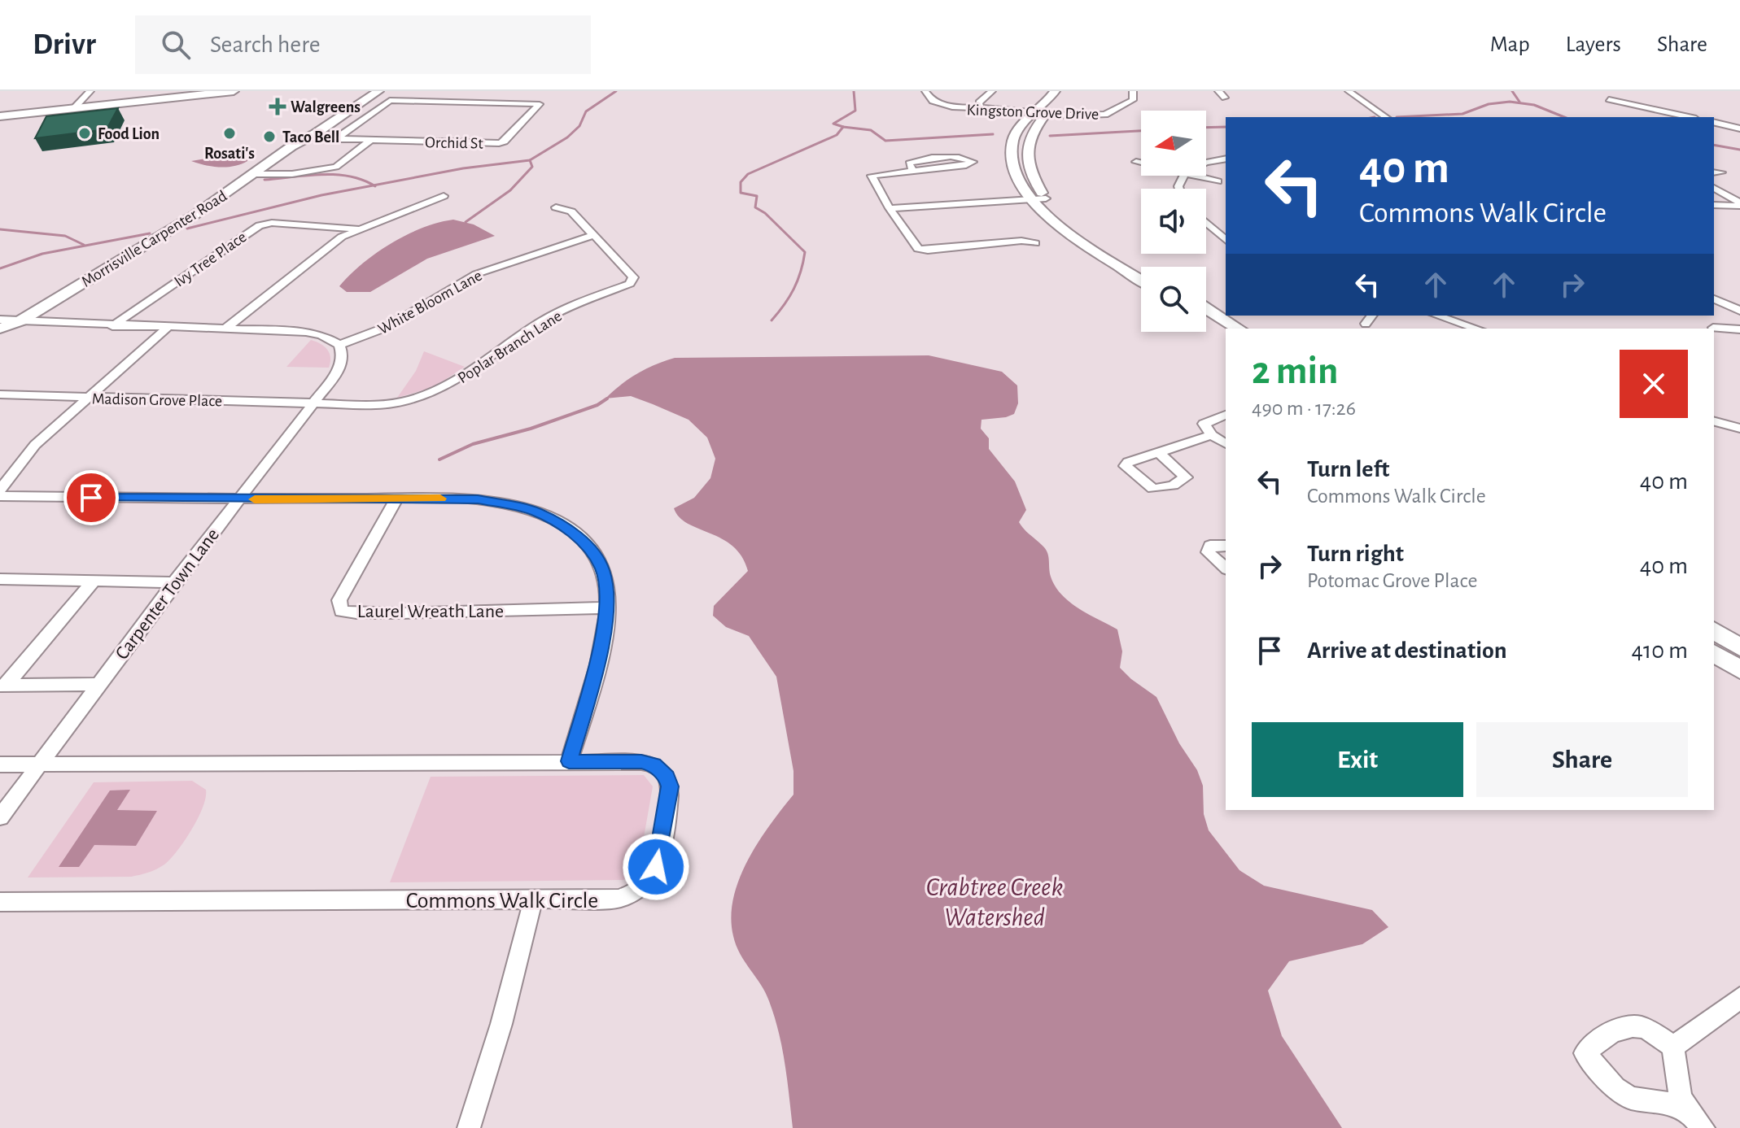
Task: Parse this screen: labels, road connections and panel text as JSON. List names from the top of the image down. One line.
{"streets":{"main road":["Morrisville Carpenter Road"],"street":["Kingston Grove Drive","Orchid St","Ivy Tree Place","White Bloom Lane","Poplar Branch Lane","Madison Grove Place","Carpenter Town Lane","Laurel Wreath Lane","Commons Walk Circle"]},"crossings":[["Orchid St","Morrisville Carpenter Road"],["White Bloom Lane","Poplar Branch Lane"],["White Bloom Lane","Carpenter Town Lane"],["Poplar Branch Lane","Madison Grove Place"],["Poplar Branch Lane","Carpenter Town Lane"],["Madison Grove Place","Carpenter Town Lane"],["Carpenter Town Lane","Commons Walk Circle"]],"water":["Crabtree Creek Watershed"],"places":{"health":["Walgreens"],"other":["Food Lion","Rosati's","Taco Bell"]},"north":"left","page":{"header":"Drivr","search":"Search here","nav":["Map","Layers","Share"],"turn":["40 m","Commons Walk Circle"],"heading":["2 min","490 m · 17:26"],"list":[{"name":"Turn left","note":"Commons Walk Circle","value":"40 m"},{"name":"Turn right","note":"Potomac Grove Place","value":"40 m"},{"name":"Arrive at destination","value":"410 m"}],"buttons":["Exit","Share"]}}
